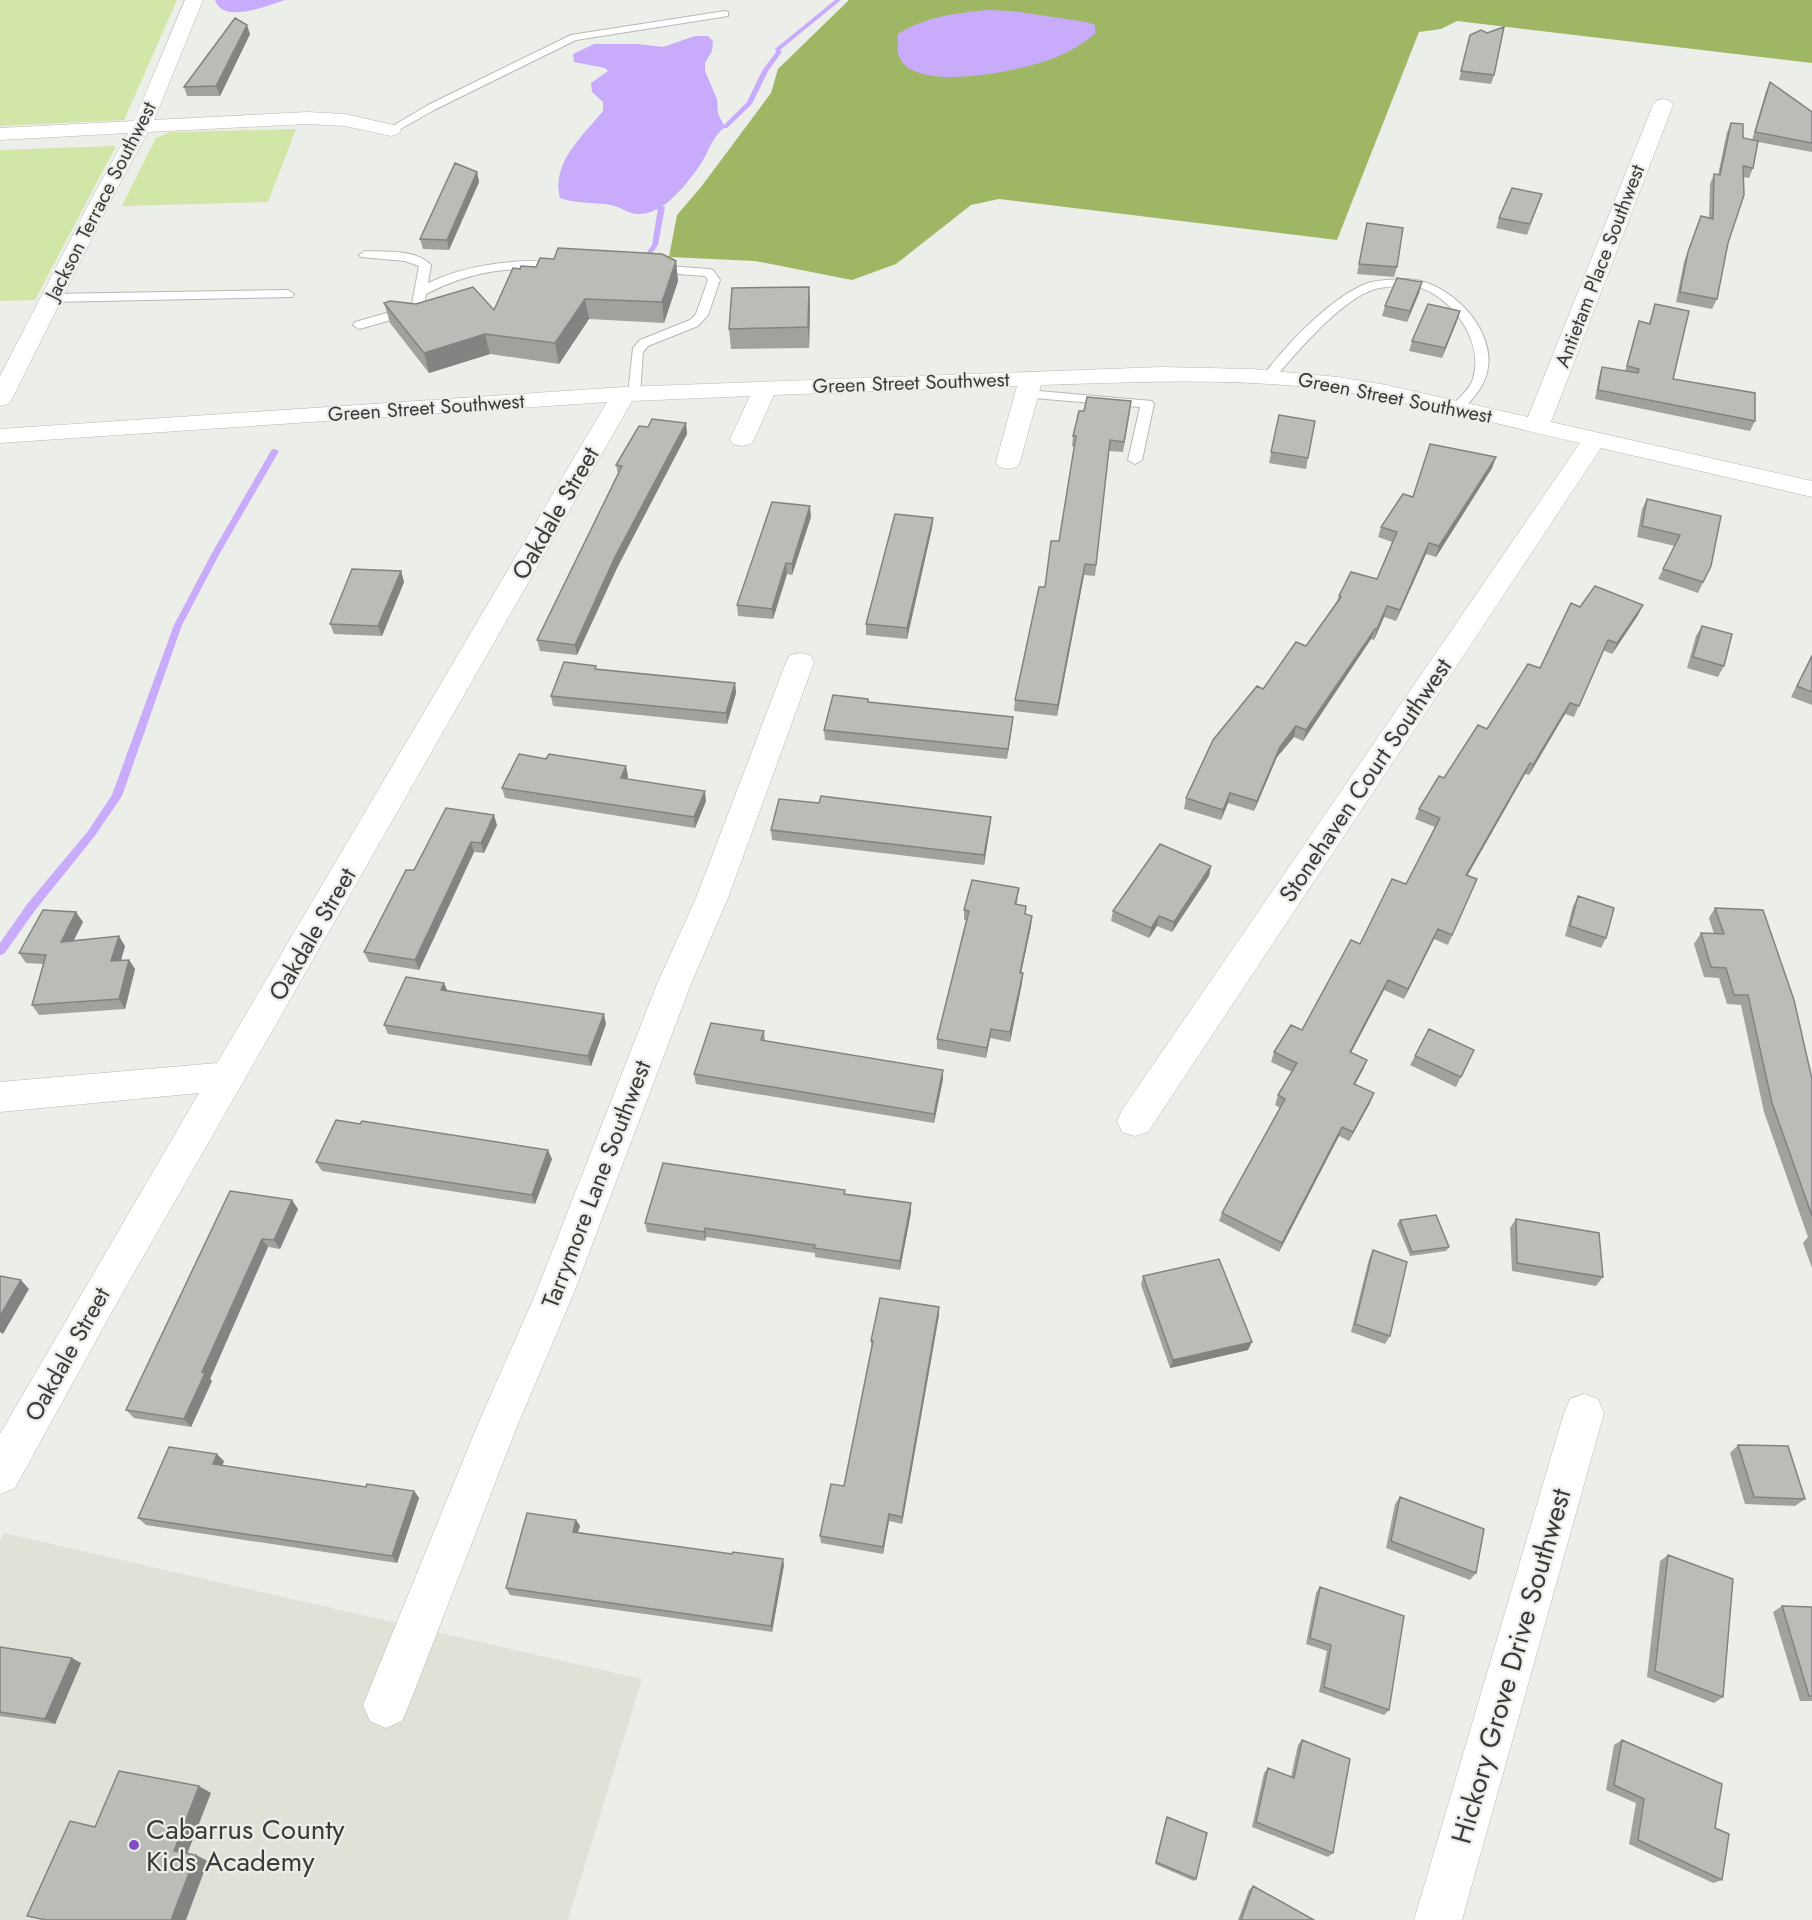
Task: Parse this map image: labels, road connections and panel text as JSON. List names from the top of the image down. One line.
{"streets":{"street":["Jackson Terrace Southwest","Antietam Place Southwest","Green Street Southwest","Oakdale Street","Stonehaven Court Southwest","Tarrymore Lane Southwest","Hickory Grove Drive Southwest"]},"crossings":[["Antietam Place Southwest","Green Street Southwest"],["Green Street Southwest","Oakdale Street"],["Green Street Southwest","Stonehaven Court Southwest"]],"places":["Cabarrus County Kids Academy"]}
